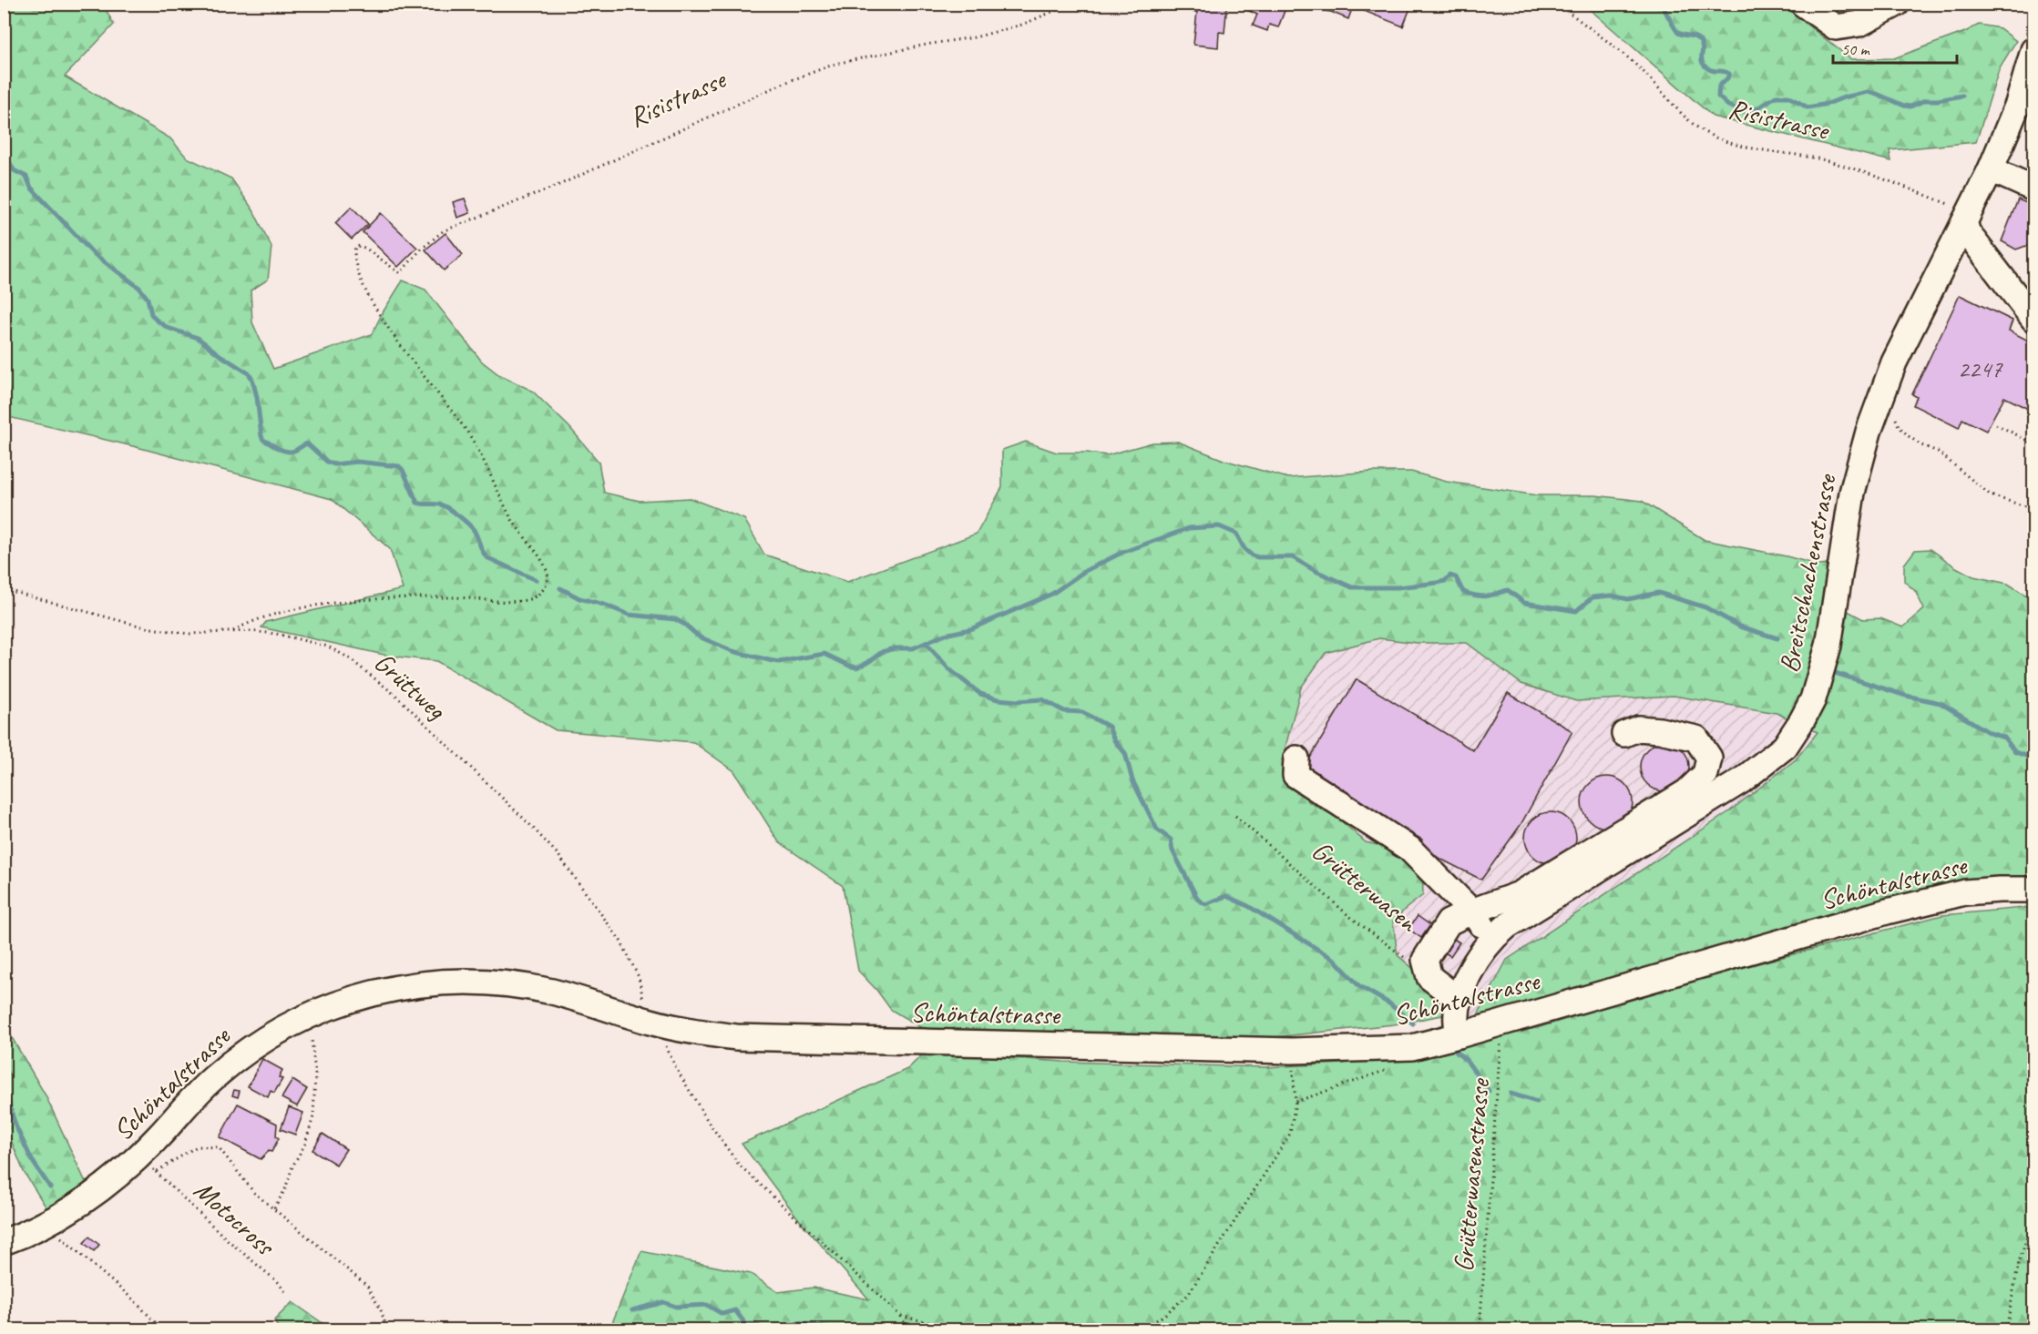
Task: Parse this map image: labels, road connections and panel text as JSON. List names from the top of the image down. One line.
{"streets":{"street":["Breitschachenstrasse","Schöntalstrasse"],"path":["Risistrasse","Grüttweg","Grütterwasen","Grütterwasenstrasse","Motocross"]},"crossings":[["Risistrasse","Breitschachenstrasse"],["Risistrasse","Grüttweg"],["Breitschachenstrasse","Schöntalstrasse"],["Grüttweg","Schöntalstrasse"],["Schöntalstrasse","Grütterwasenstrasse"],["Schöntalstrasse","Motocross"]],"house_numbers":["2247"],"scale_bar":"50 m"}
